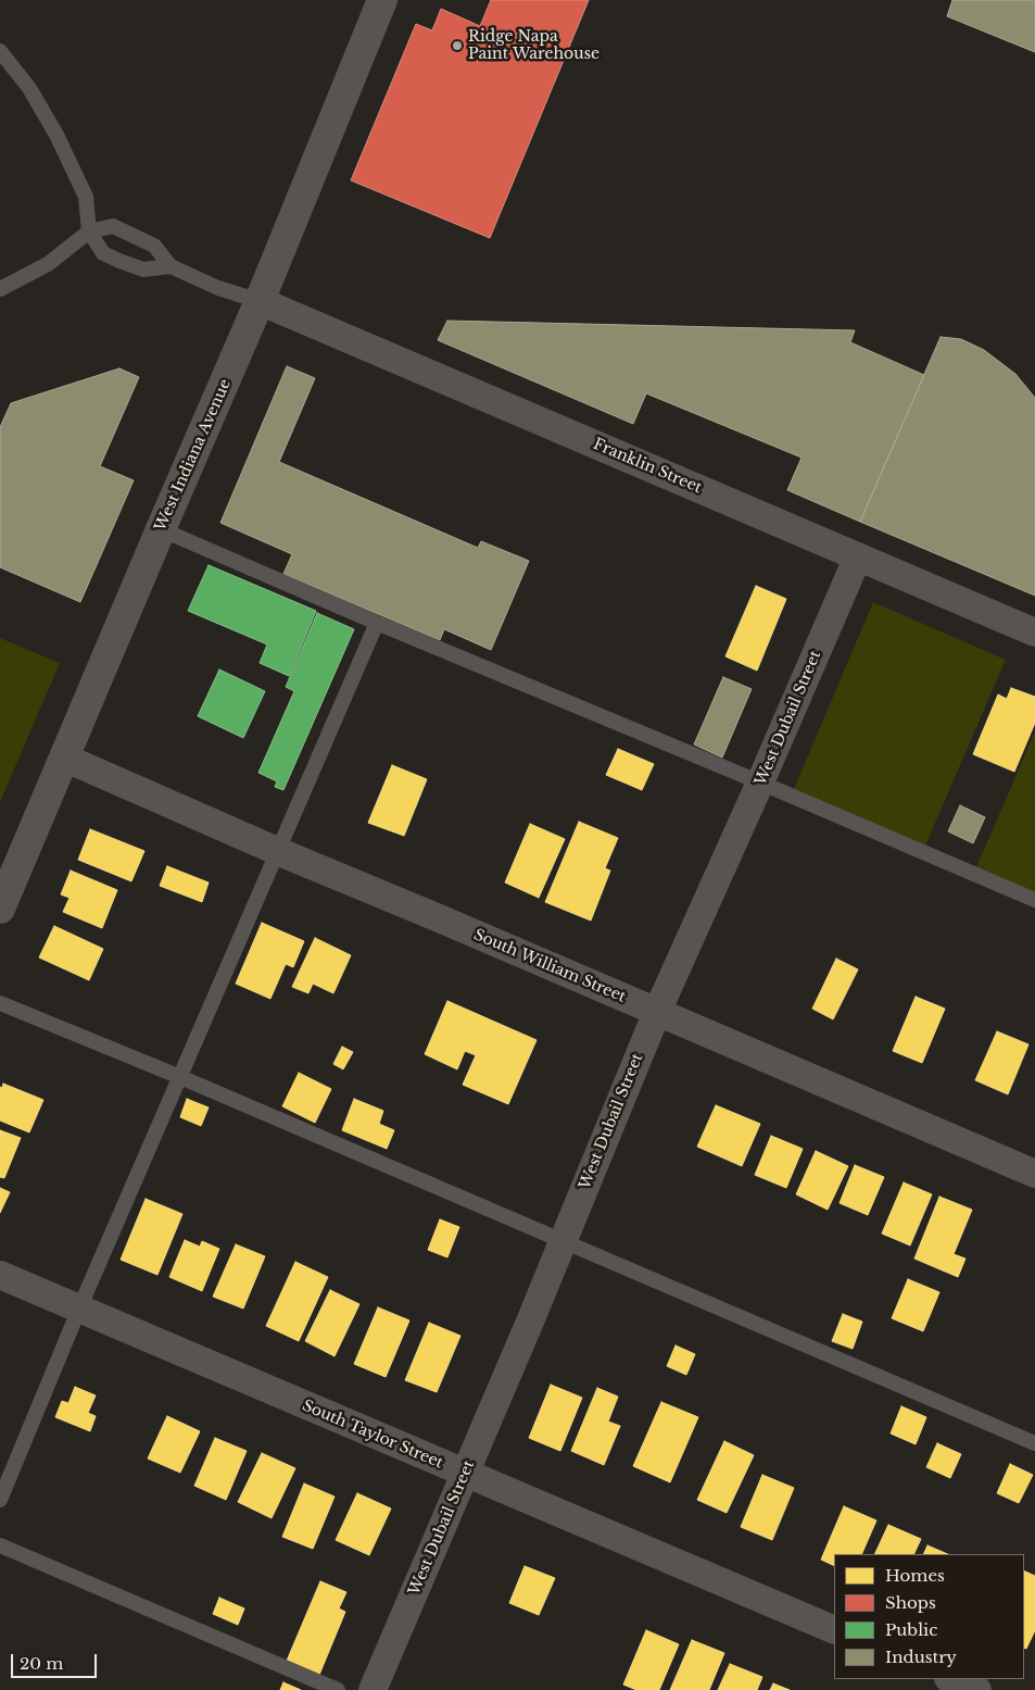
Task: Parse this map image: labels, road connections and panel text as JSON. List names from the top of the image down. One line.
{"streets":{"street":["West Indiana Avenue","Franklin Street","West Dubail Street","South William Street","South Taylor Street"]},"crossings":[["West Indiana Avenue","Franklin Street"],["West Indiana Avenue","South William Street"],["Franklin Street","West Dubail Street"],["West Dubail Street","South William Street"],["West Dubail Street","South Taylor Street"]],"places":["Ridge Napa Paint Warehouse"],"legend":["Homes","Shops","Public","Industry"],"scale_bar":"20 m"}
